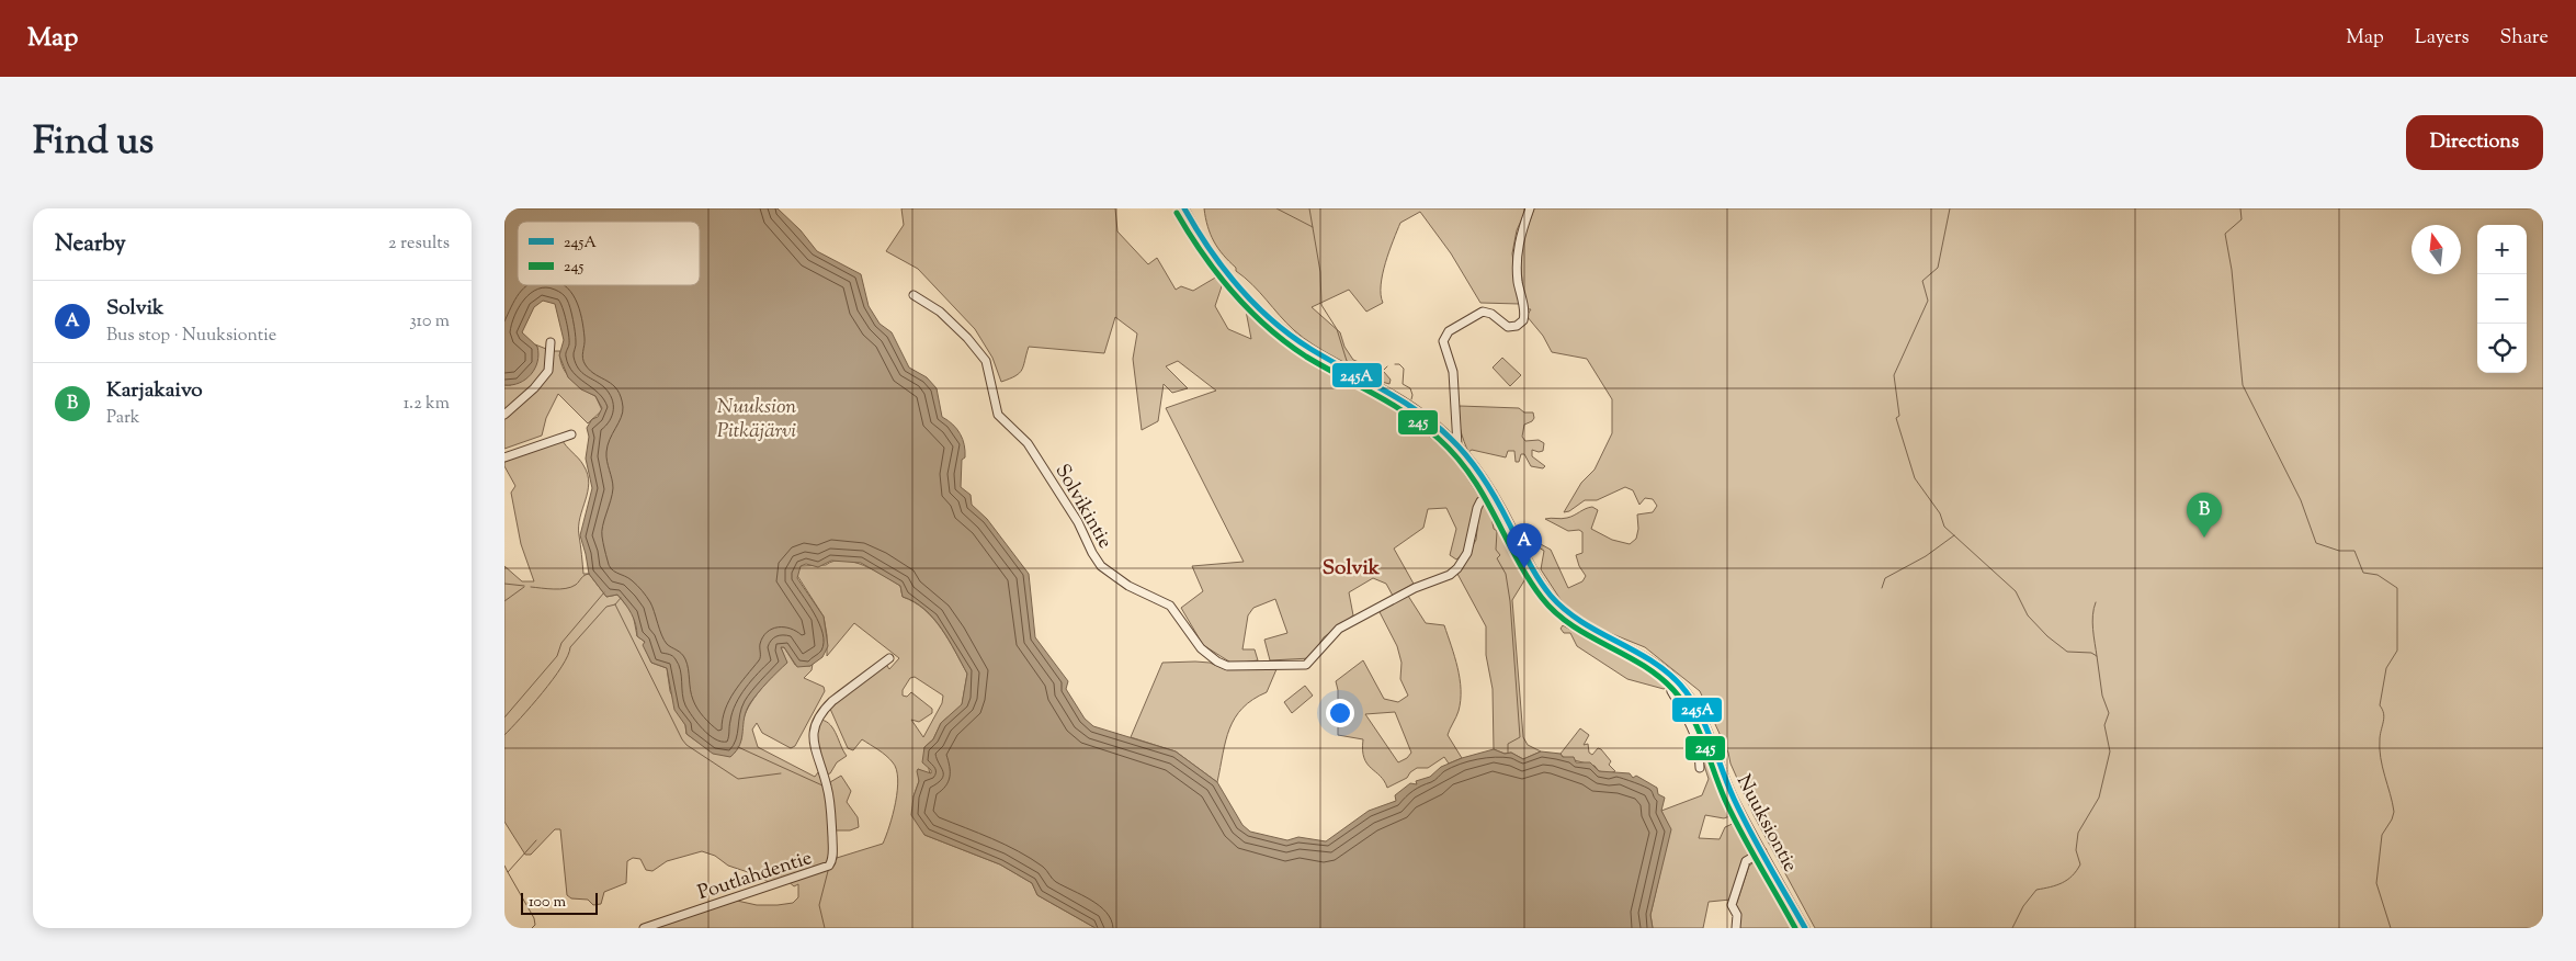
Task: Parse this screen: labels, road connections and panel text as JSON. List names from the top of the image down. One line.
{"streets":{"street":["Solvikintie","Nuuksiontie","Poutlahdentie"]},"crossings":[["Solvikintie","Nuuksiontie"]],"districts":["Solvik"],"water":["Nuuksion Pitkäjärvi"],"lines":["transit line 245A","transit line 245"],"legend":["245A","245"],"scale_bar":"100 m","north":"top","page":{"header":"Map","nav":["Map","Layers","Share"],"title":"Find us","buttons":"Directions","heading":["Nearby","2 results"],"map_buttons":["+","−"],"list":[{"mark":"A","name":"Solvik","note":"Bus stop · Nuuksiontie","value":"310 m"},{"mark":"B","name":"Karjakaivo","note":"Park","value":"1.2 km"}],"pins":["B","A"],"scale":"100 m"}}
